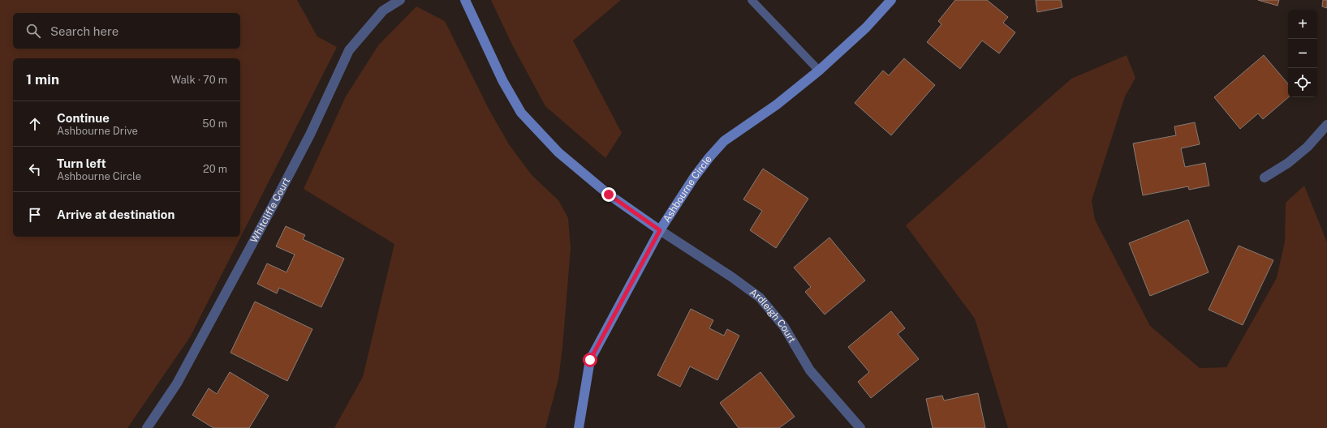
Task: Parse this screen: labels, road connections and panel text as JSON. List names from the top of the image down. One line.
{"streets":{"street":["Ashbourne Circle","Whitcliffe Court","Ardleigh Court"]},"crossings":[["Ashbourne Circle","Ardleigh Court"]],"page":{"map_buttons":["+","−"],"search":"Search here","heading":["1 min","Walk · 70 m"],"list":[["Continue","Ashbourne Drive","50 m"],["Turn left","Ashbourne Circle","20 m"],"Arrive at destination"]}}
